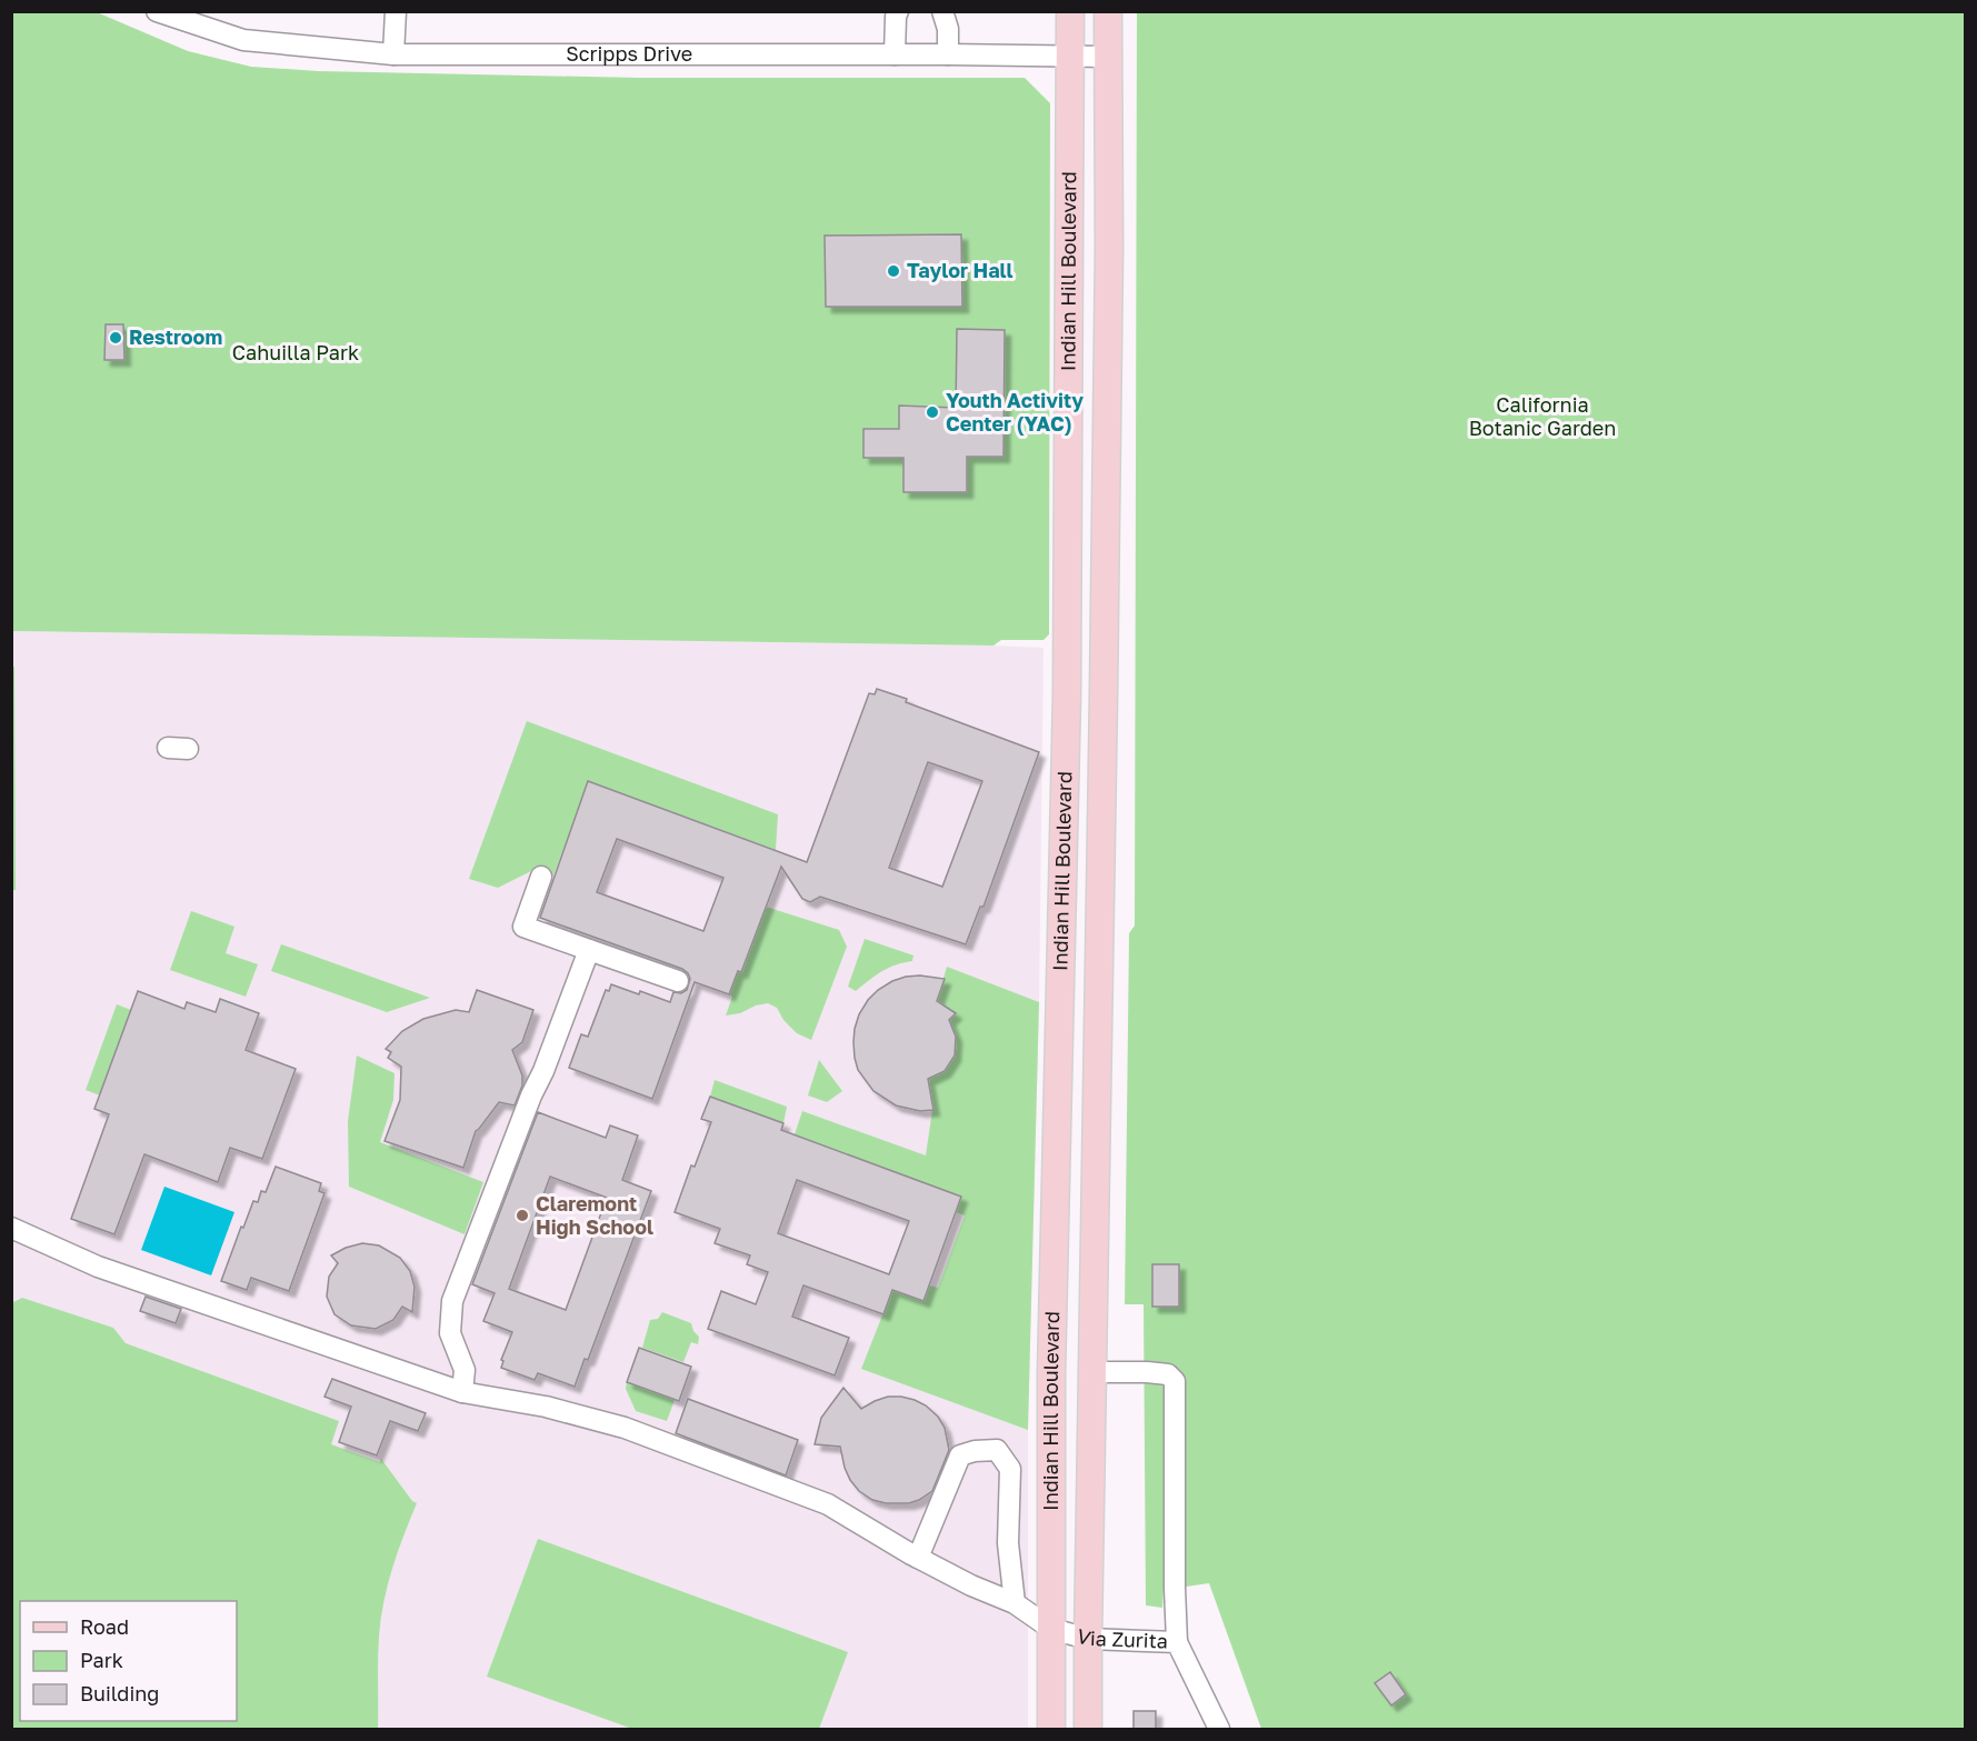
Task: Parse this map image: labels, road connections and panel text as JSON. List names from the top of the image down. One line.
{"streets":{"main road":["Indian Hill Boulevard"],"street":["Scripps Drive","Via Zurita"]},"crossings":[["Scripps Drive","Indian Hill Boulevard"],["Indian Hill Boulevard","Via Zurita"]],"parks":["Cahuilla Park","California Botanic Garden"],"places":["Taylor Hall","Restroom","Youth Activity Center (YAC)","Claremont High School"],"legend":["Road","Park","Building"]}
